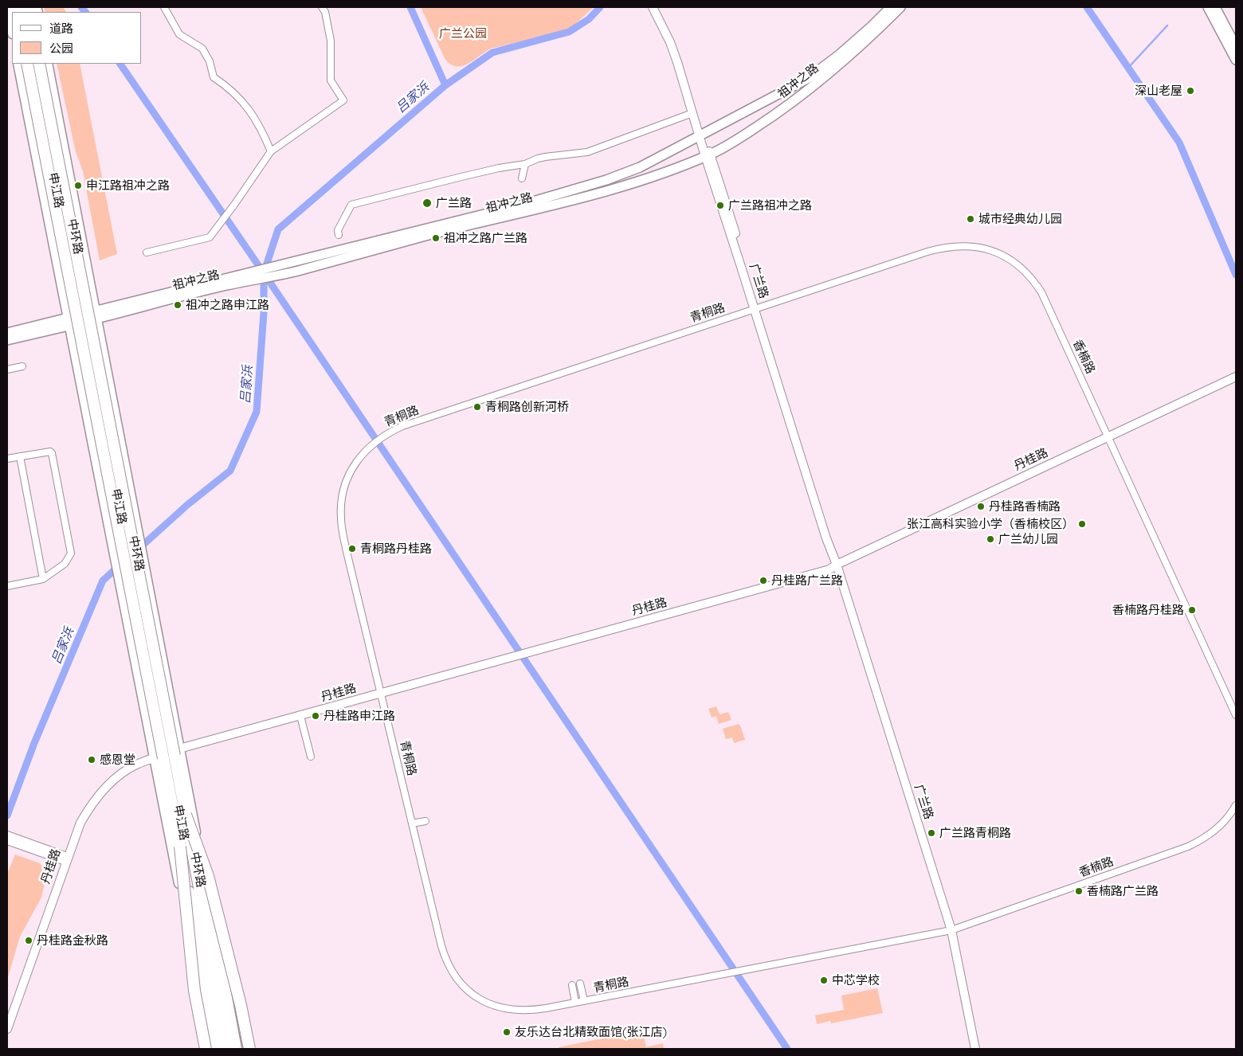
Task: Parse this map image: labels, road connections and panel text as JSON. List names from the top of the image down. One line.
{"streets":{"highway":["中环路"],"main road":["祖冲之路","申江路"],"street":["广兰路","青桐路","香楠路","丹桂路"]},"crossings":[["祖冲之路","申江路"],["祖冲之路","广兰路"],["申江路","中环路"],["申江路","丹桂路"],["中环路","丹桂路"],["广兰路","青桐路"],["广兰路","香楠路"],["广兰路","丹桂路"],["青桐路","香楠路"],["青桐路","丹桂路"],["香楠路","丹桂路"]],"water":["吕家浜"],"parks":["广兰公园"],"places":["深山老屋","申江路祖冲之路","广兰路","广兰路祖冲之路","城市经典幼儿园","祖冲之路广兰路","祖冲之路申江路","青桐路创新河桥","丹桂路香楠路","张江高科实验小学（香楠校区）","广兰幼儿园","青桐路丹桂路","丹桂路广兰路","香楠路丹桂路","丹桂路申江路","感恩堂","广兰路青桐路","香楠路广兰路","丹桂路金秋路","中芯学校","友乐达台北精致面馆(张江店)"],"legend":["道路","公园"]}
